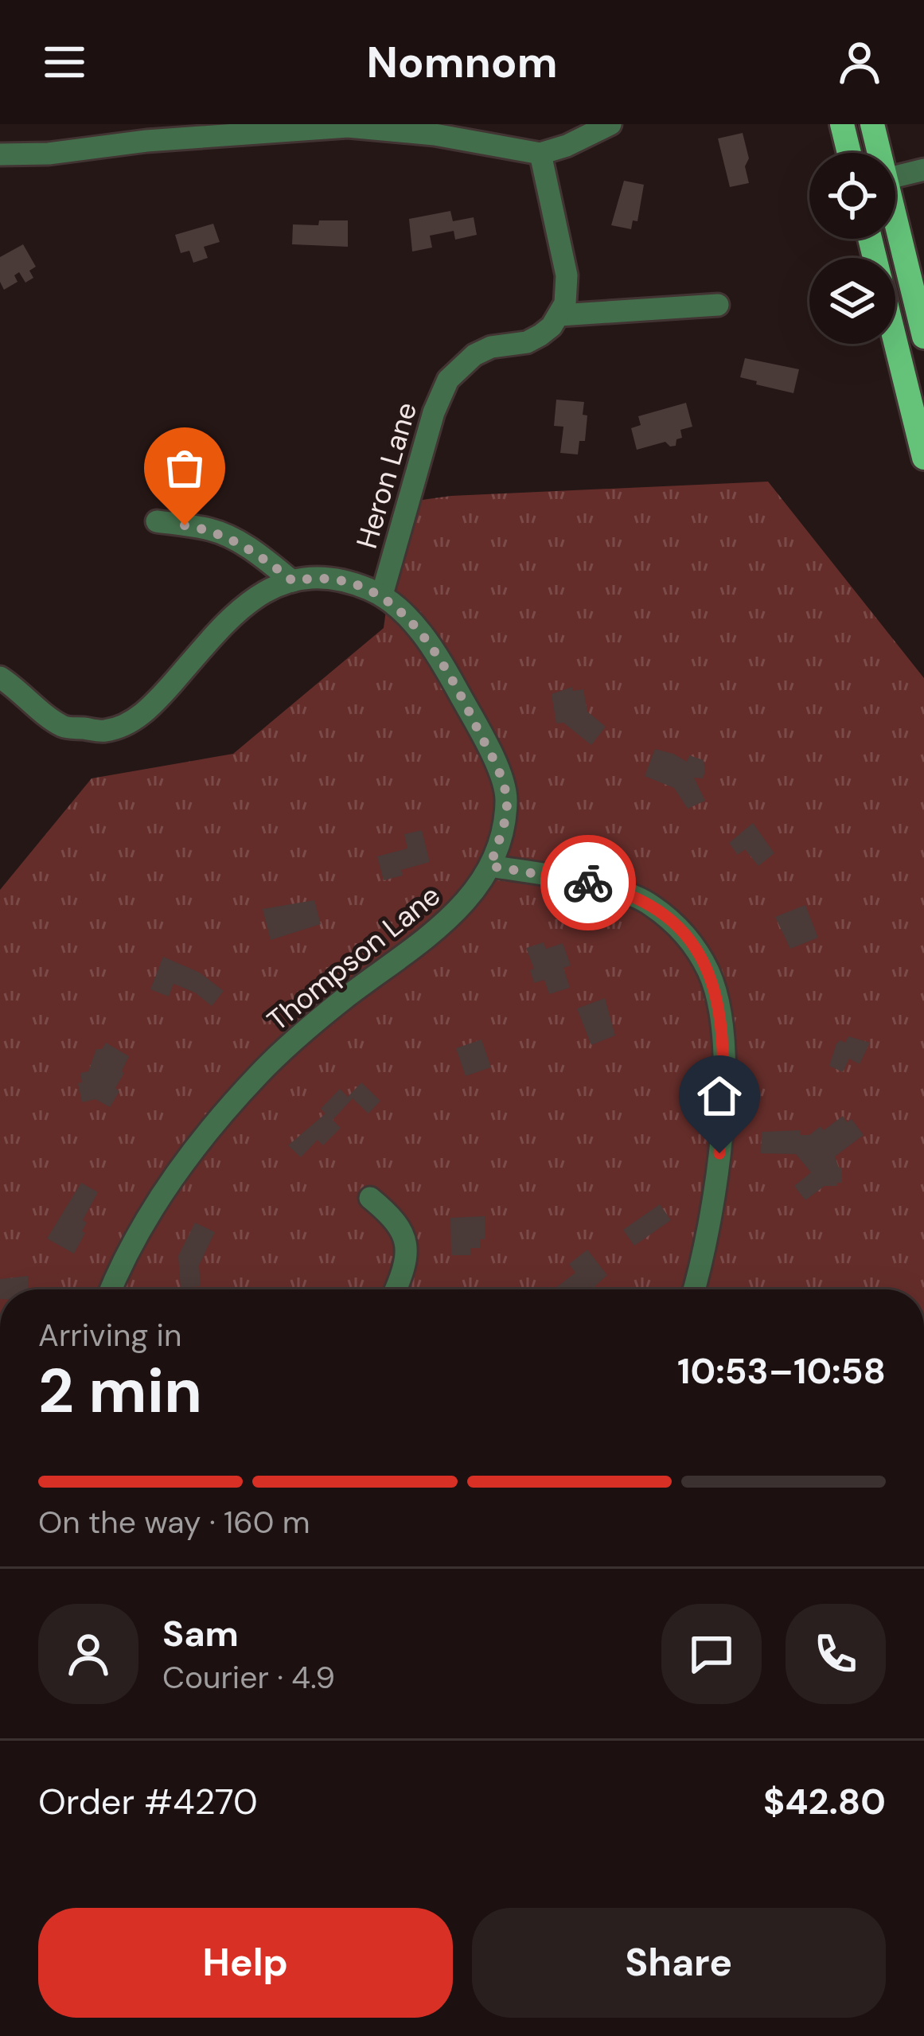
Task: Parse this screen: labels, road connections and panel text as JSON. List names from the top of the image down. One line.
{"streets":{"street":["Heron Lane","Thompson Lane"]},"crossings":[["Heron Lane","Thompson Lane"]],"page":{"header":"Nomnom","heading":["2 min","Arriving in","10:53–10:58"],"panel":["Sam","Courier · 4.9","Order #4270","$42.80"],"bar":"On the way · 160 m","buttons":["Help","Share"]}}
